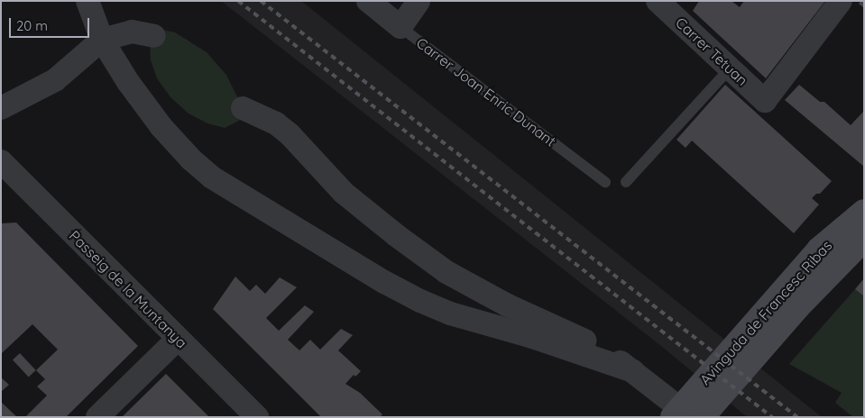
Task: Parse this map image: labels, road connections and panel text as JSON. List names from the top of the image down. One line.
{"streets":{"street":["Carrer Tetuan","Carrer Joan Enric Dunant","Passeig de la Muntanya","Avinguda de Francesc Ribas"]},"scale_bar":"20 m"}
